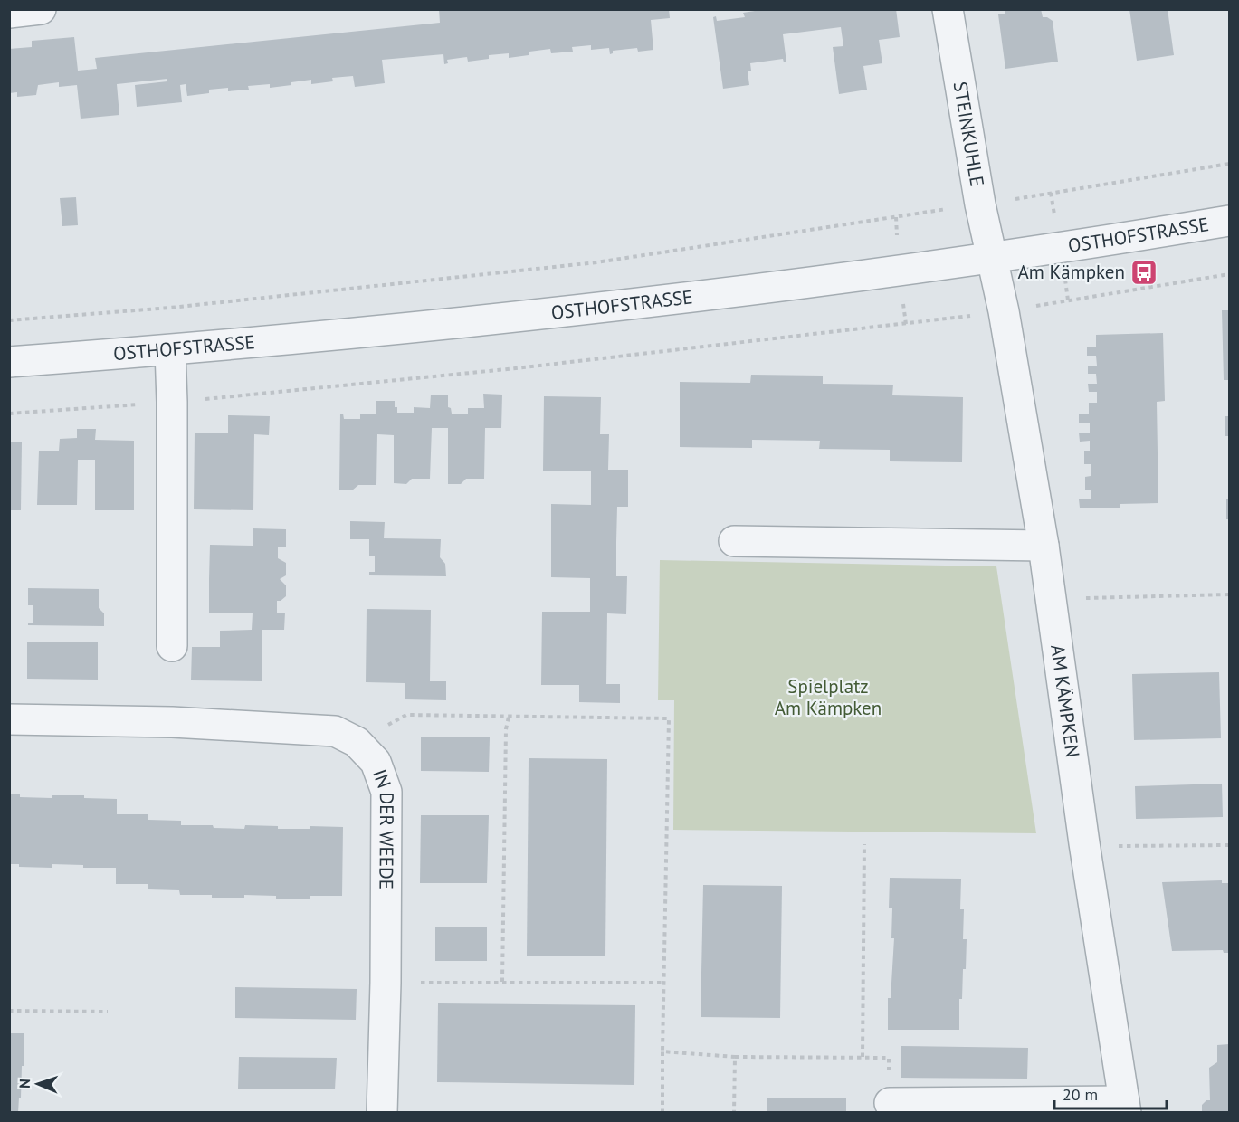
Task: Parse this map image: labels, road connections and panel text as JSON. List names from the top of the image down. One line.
{"streets":{"street":["STEINKUHLE","OSTHOFSTRASSE","AM KÄMPKEN","IN DER WEEDE"]},"crossings":[["STEINKUHLE","OSTHOFSTRASSE"],["STEINKUHLE","AM KÄMPKEN"],["OSTHOFSTRASSE","AM KÄMPKEN"]],"parks":["Spielplatz Am Kämpken"],"places":{"bus stop":["Am Kämpken"]},"scale_bar":"20 m","north":"left"}
